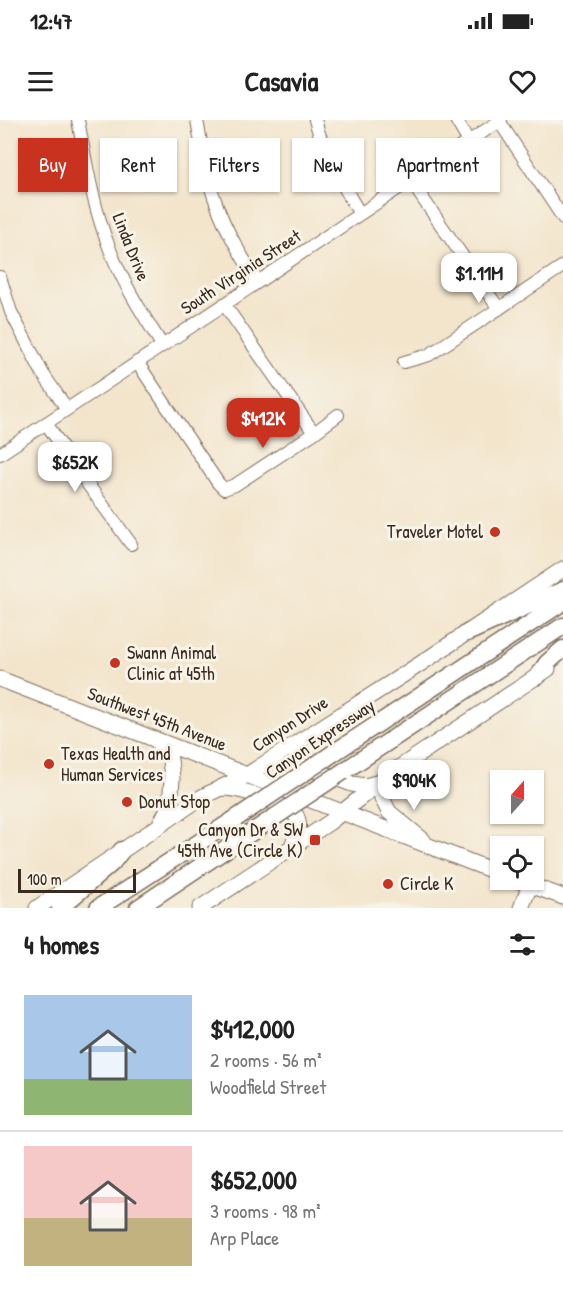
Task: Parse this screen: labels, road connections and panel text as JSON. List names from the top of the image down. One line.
{"streets":{"highway":["Canyon Expressway"],"main road":["Southwest 45th Avenue","Canyon Drive"],"street":["Linda Drive","South Virginia Street"]},"crossings":[["Linda Drive","South Virginia Street"],["Southwest 45th Avenue","Canyon Drive"]],"places":{"other":["Traveler Motel","Swann Animal Clinic at 45th","Texas Health and Human Services","Donut Stop","Circle K"],"transit":["Canyon Dr & SW 45th Ave (Circle K)"]},"scale_bar":"100 m","north":"top","page":{"status":"12:47","header":"Casavia","chip":["Buy","Rent","Filters","New","Apartment"],"price":["$1.11M","$412K","$652K","$904K"],"scale":"100 m","heading":"4 homes","list":[{"name":"$412,000","note":"2 rooms · 56 m² · Woodfield Street"},{"name":"$652,000","note":"3 rooms · 98 m² · Arp Place"}]}}
